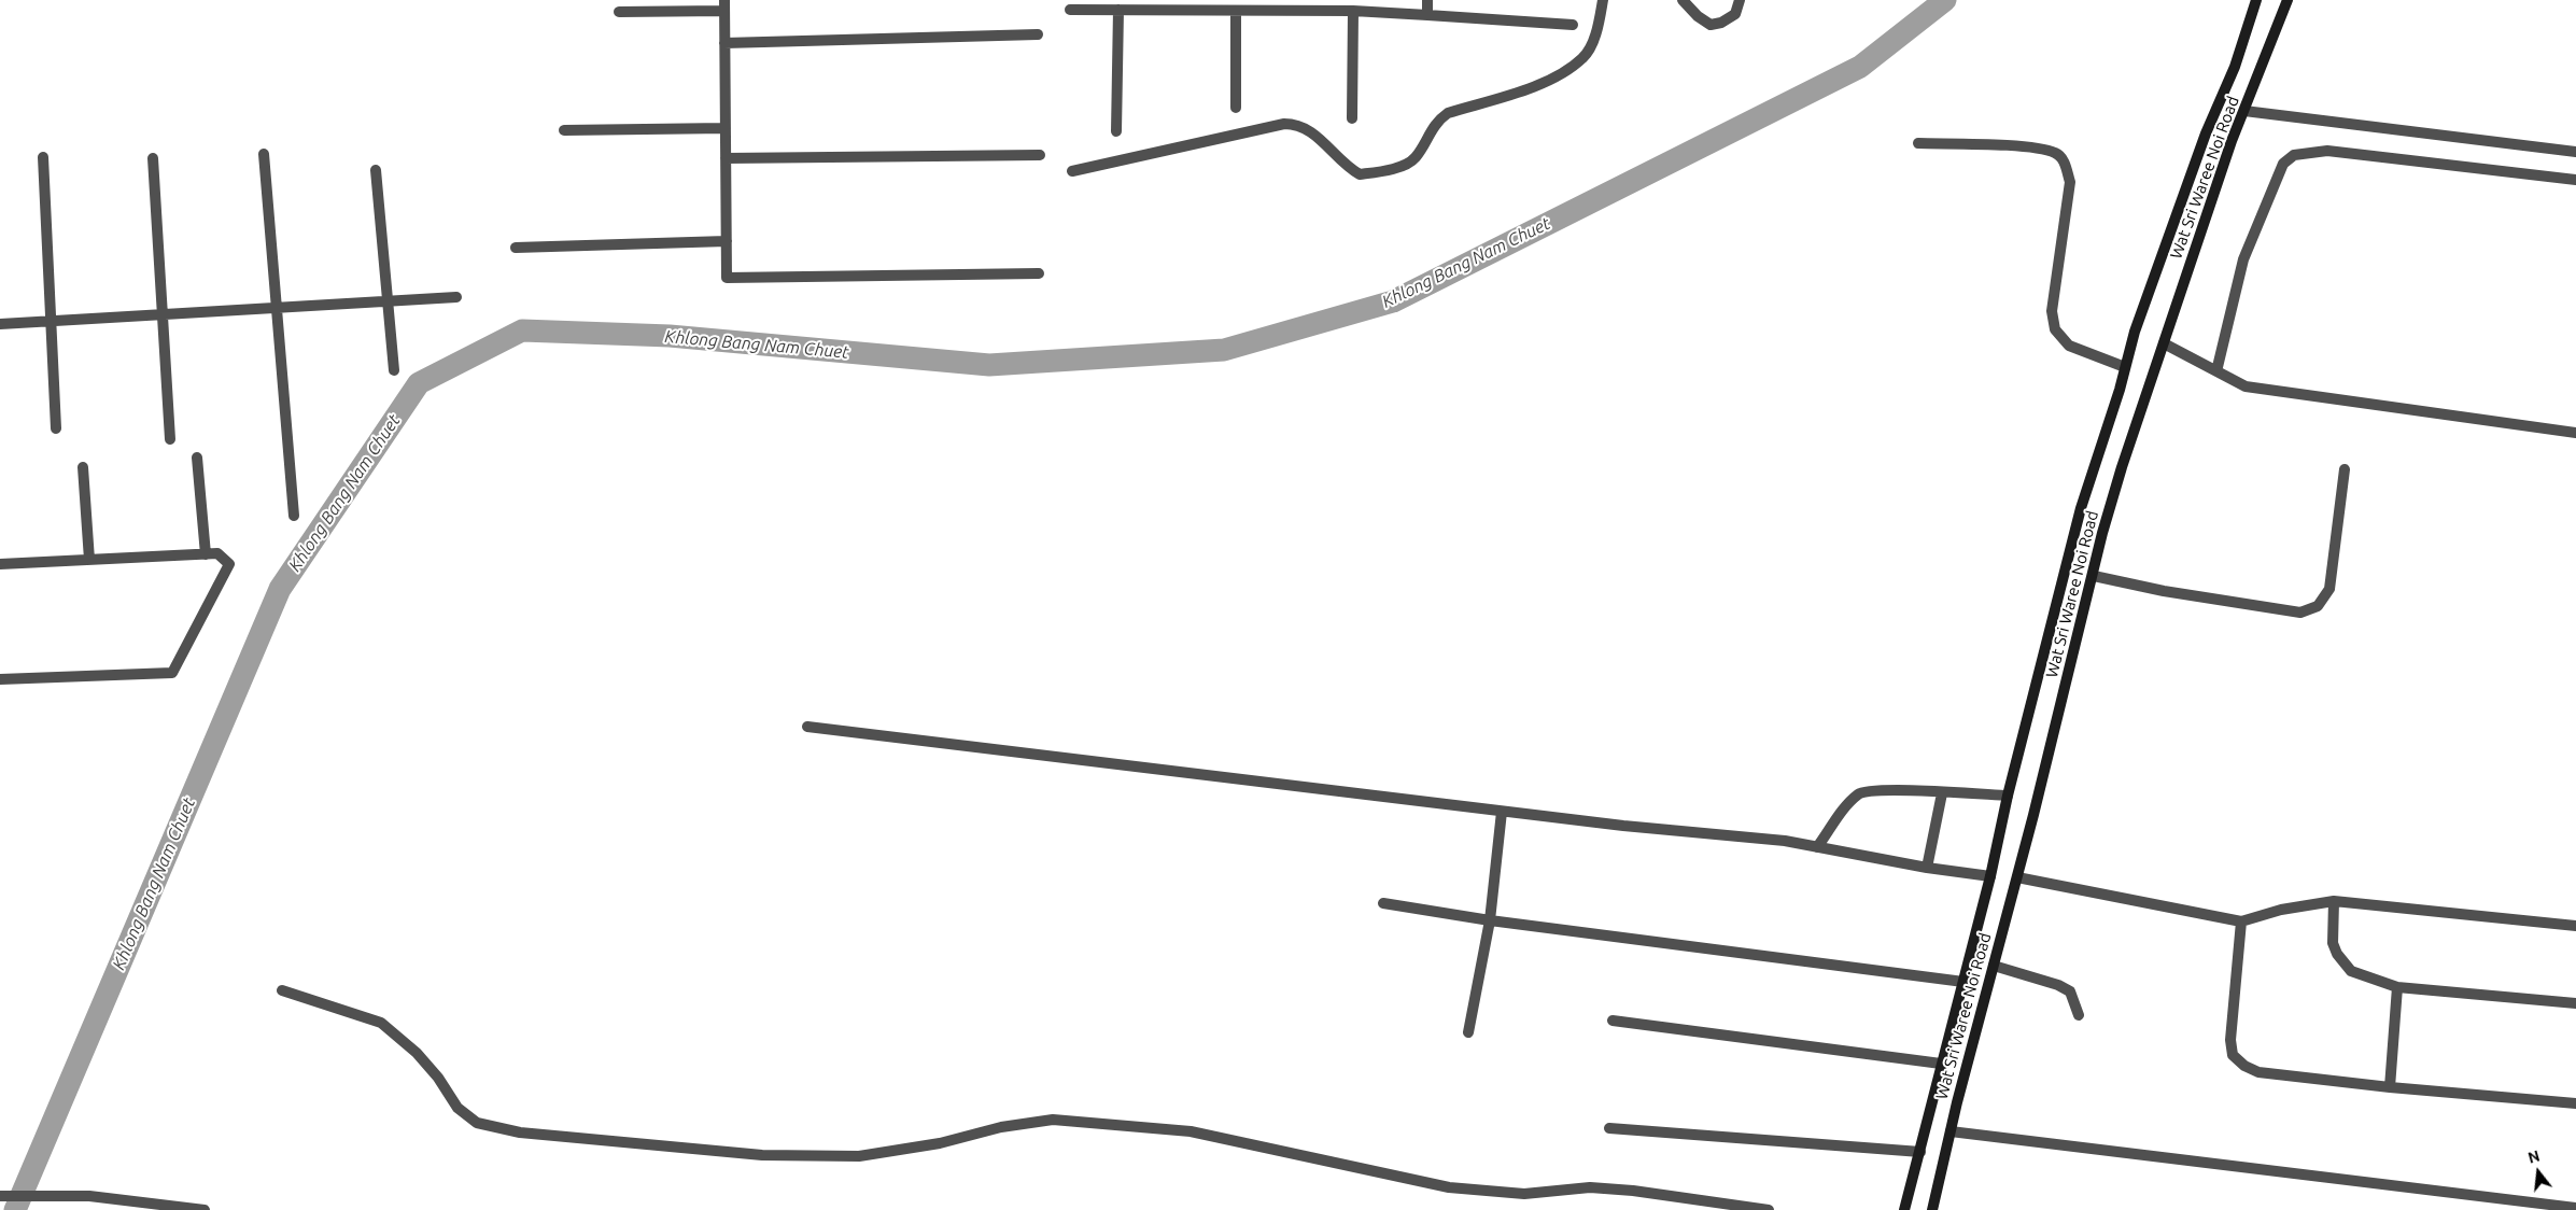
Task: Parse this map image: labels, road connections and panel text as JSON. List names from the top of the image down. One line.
{"streets":{"main road":["Wat Sri Waree Noi Road"]},"water":["Khlong Bang Nam Chuet"],"north":"top"}
